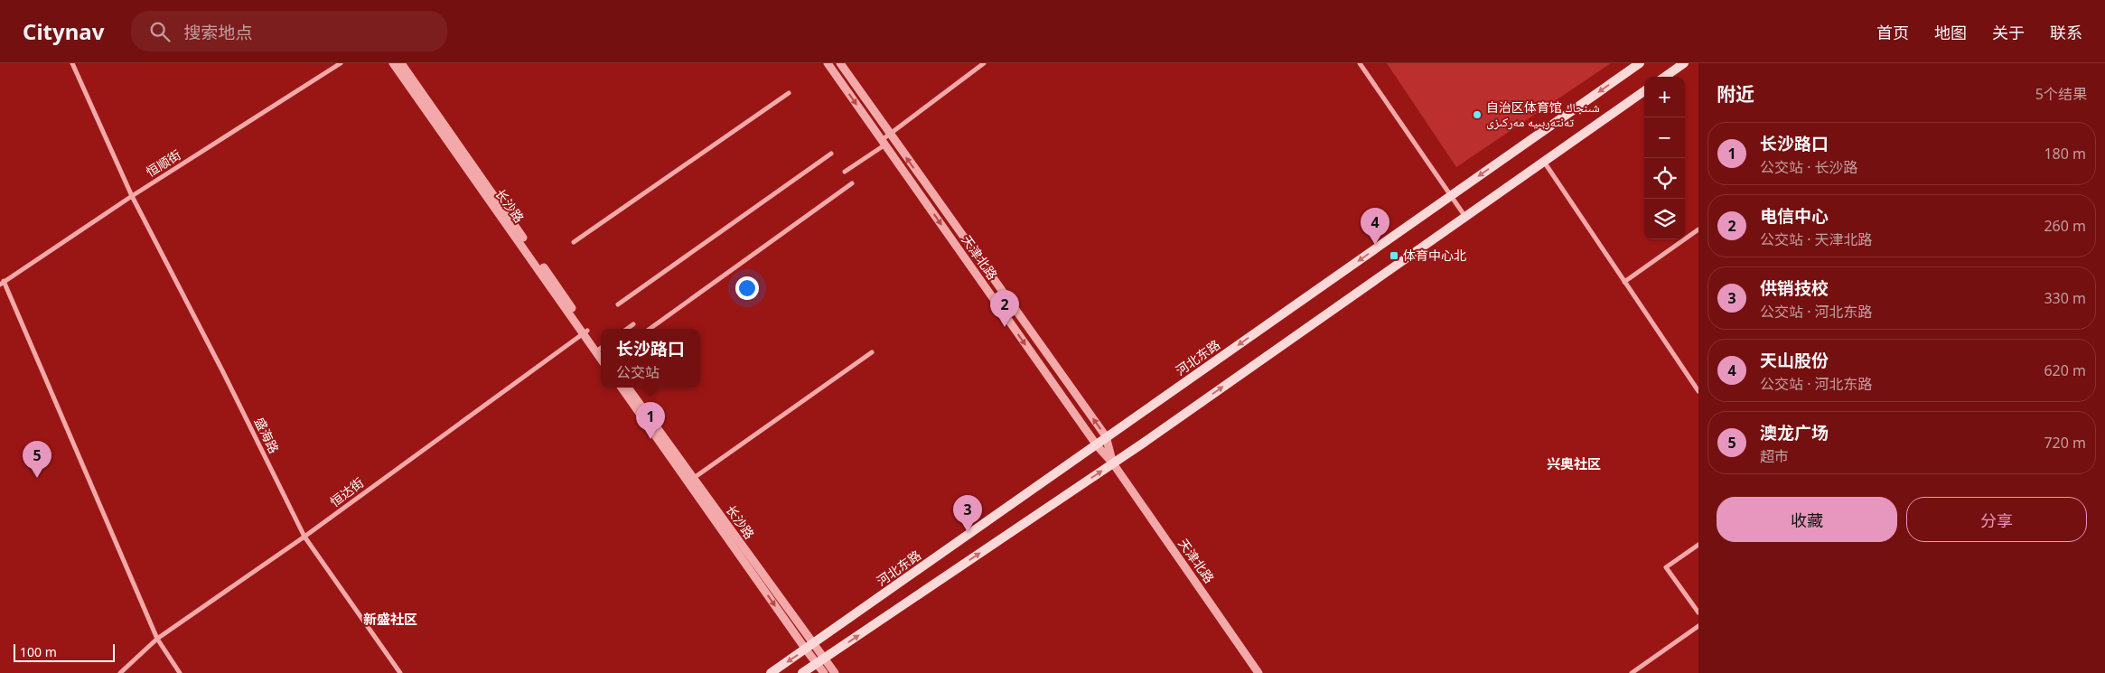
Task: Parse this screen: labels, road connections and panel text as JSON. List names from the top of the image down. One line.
{"streets":{"main road":["河北东路"],"street":["恒顺街","长沙路","天津北路","盛海路","恒达街"]},"crossings":[["恒顺街","盛海路"],["长沙路","河北东路"],["长沙路","恒达街"],["天津北路","河北东路"],["盛海路","恒达街"]],"districts":["兴奥社区","新盛社区"],"places":{"other":["自治区体育馆 شىنجاڭ تەنتەربىيە مەركىزى"],"transit":["体育中心北"]},"scale_bar":"100 m","page":{"header":"Citynav","search":"搜索地点","nav":["首页","地图","关于","联系"],"heading":["附近","5个结果"],"map_buttons":["+","−"],"list":[{"mark":"1","name":"长沙路口","note":"公交站 · 长沙路","value":"180 m"},{"mark":"2","name":"电信中心","note":"公交站 · 天津北路","value":"260 m"},{"mark":"3","name":"供销技校","note":"公交站 · 河北东路","value":"330 m"},{"mark":"4","name":"天山股份","note":"公交站 · 河北东路","value":"620 m"},{"mark":"5","name":"澳龙广场","note":"超市","value":"720 m"}],"pins":["4","2","1","5","3"],"popup":["长沙路口","公交站"],"buttons":["收藏","分享"],"scale":"100 m"}}
